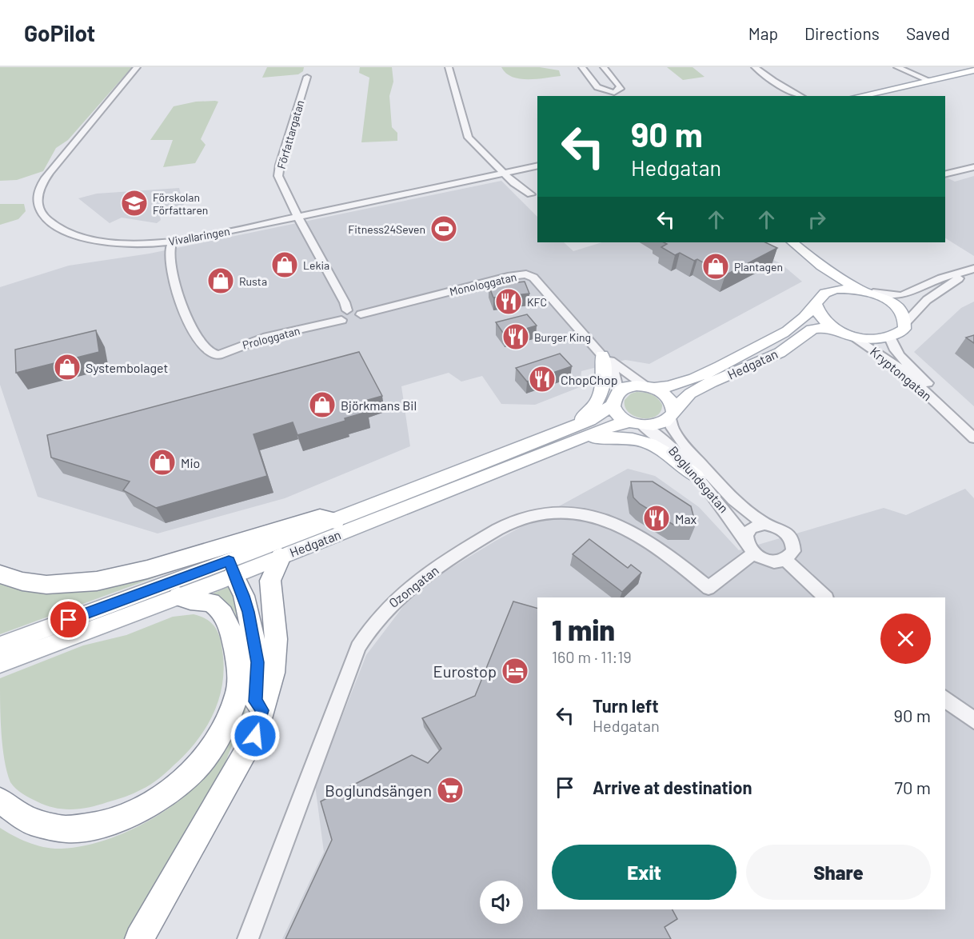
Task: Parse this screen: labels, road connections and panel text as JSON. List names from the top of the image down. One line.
{"streets":{"main road":["Hedgatan"],"street":["Författargatan","Vivallaringen","Monologgatan","Prologgatan","Kryptongatan","Boglundsgatan","Ozongatan"]},"crossings":[["Författargatan","Vivallaringen"],["Vivallaringen","Prologgatan"],["Monologgatan","Prologgatan"],["Monologgatan","Hedgatan"],["Monologgatan","Boglundsgatan"],["Hedgatan","Boglundsgatan"],["Boglundsgatan","Ozongatan"]],"places":{"school or university":["Förskolan Författaren"],"sports":["Fitness24Seven"],"shop":["Lekia","Plantagen","Rusta","Systembolaget","Björkmans Bil","Mio"],"restaurant":["KFC","Burger King","ChopChop","Max"],"hotel":["Eurostop"],"supermarket":["Boglundsängen"]},"page":{"header":"GoPilot","nav":["Map","Directions","Saved"],"turn":["90 m","Hedgatan"],"heading":["1 min","160 m · 11:19"],"list":[{"name":"Turn left","note":"Hedgatan","value":"90 m"},{"name":"Arrive at destination","value":"70 m"}],"buttons":["Exit","Share"]}}
